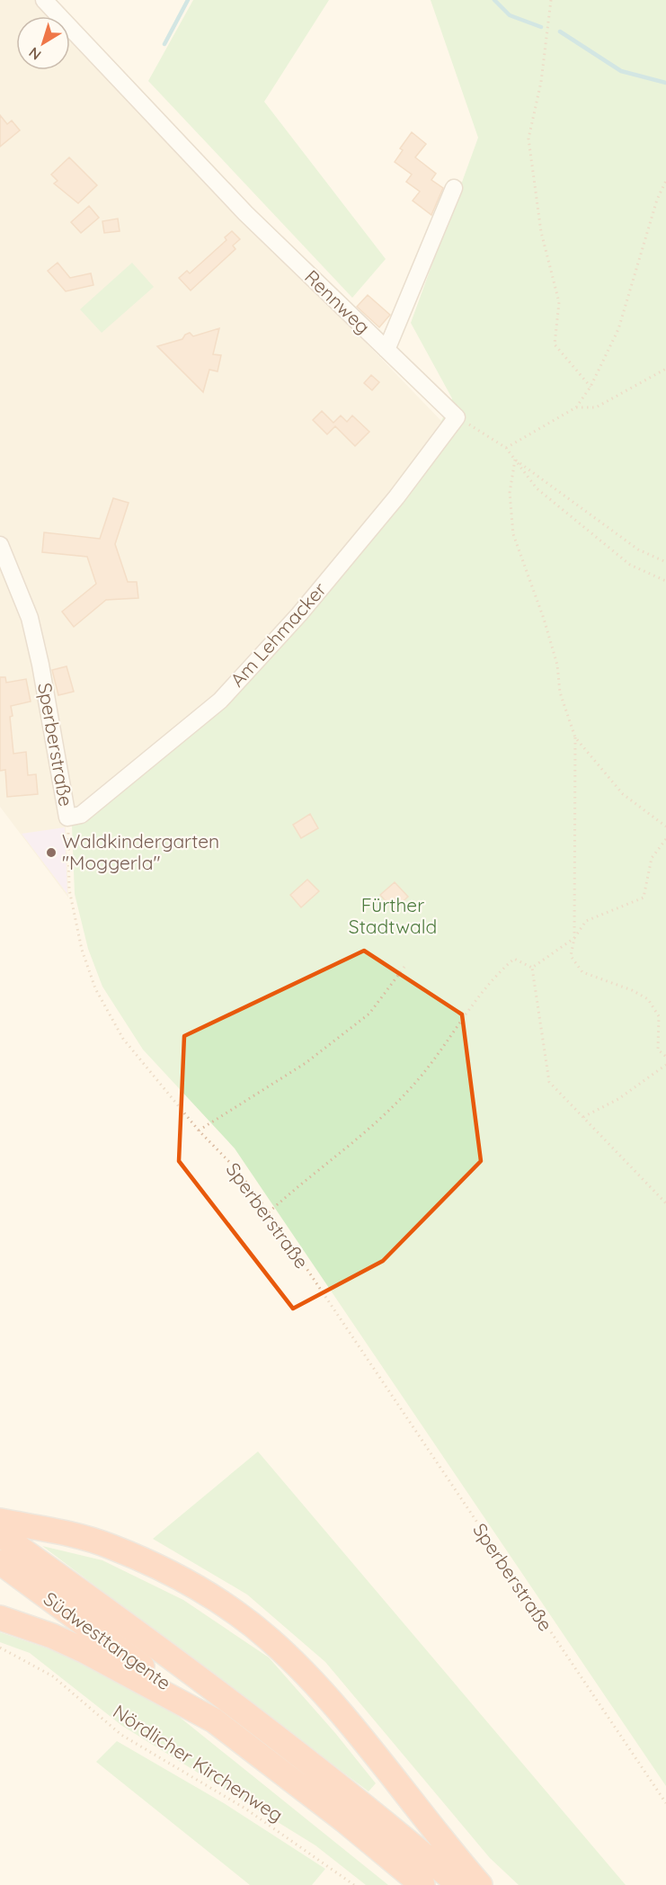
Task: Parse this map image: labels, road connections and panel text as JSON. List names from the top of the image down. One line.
{"streets":{"highway":["Südwesttangente"],"street":["Rennweg","Am Lehmacker","Sperberstraße"],"path":["Nördlicher Kirchenweg"]},"crossings":[["Rennweg","Am Lehmacker"],["Am Lehmacker","Sperberstraße"]],"parks":["Fürther Stadtwald"],"places":["Waldkindergarten \"Moggerla\""],"north":"bottom left"}
